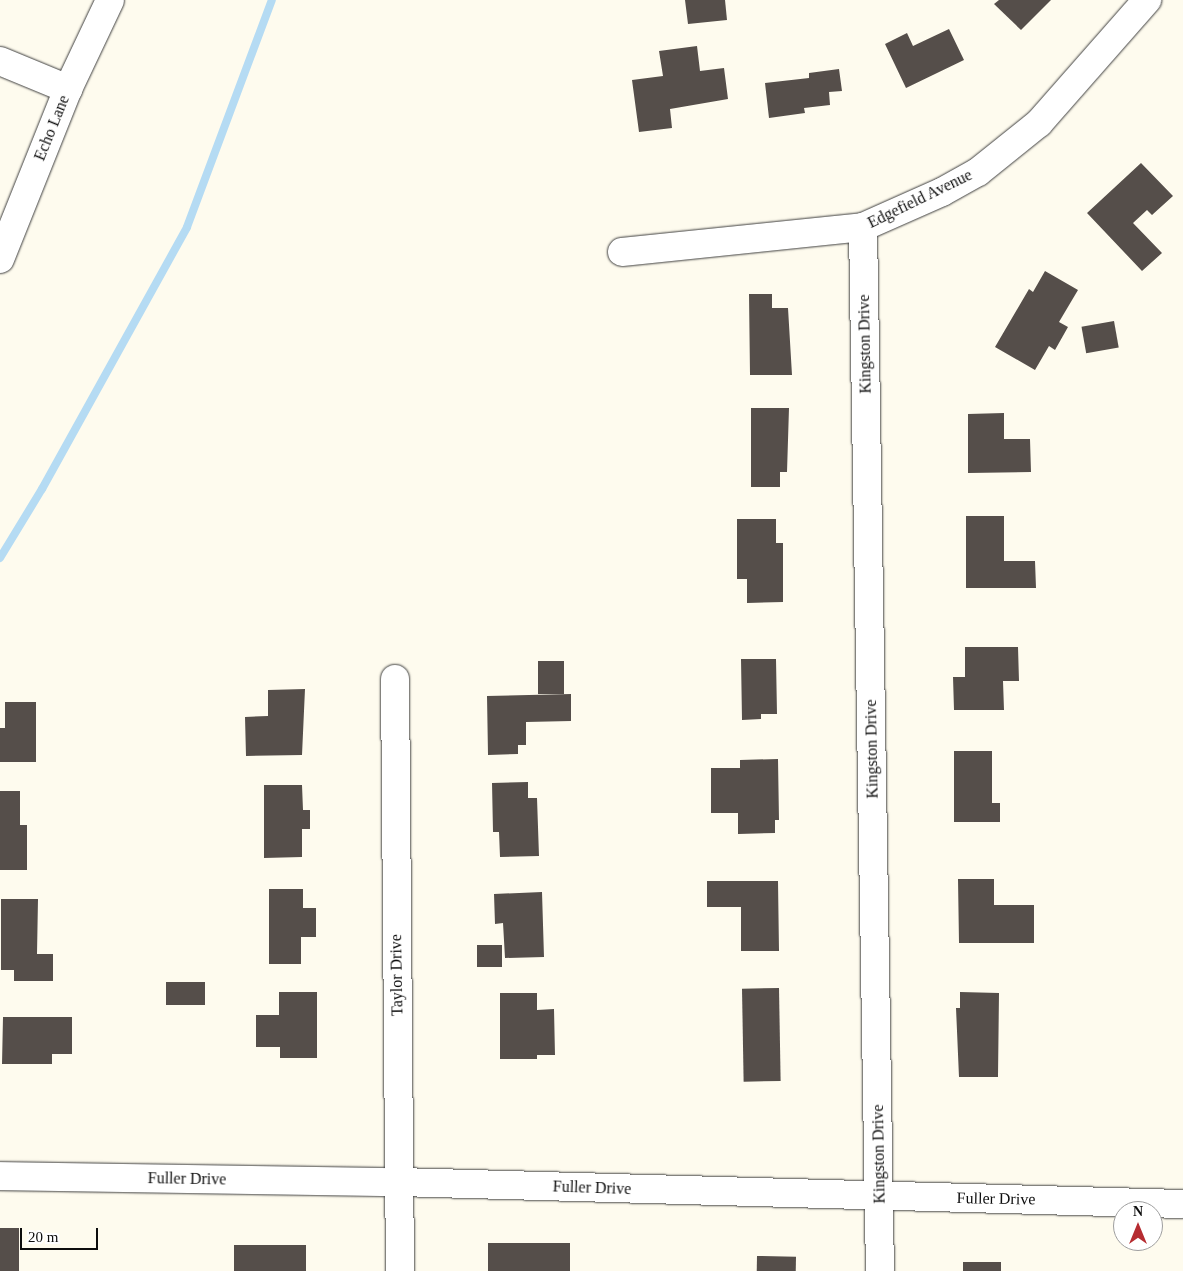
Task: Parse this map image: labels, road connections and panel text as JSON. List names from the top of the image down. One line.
{"streets":{"street":["Echo Lane","Edgefield Avenue","Kingston Drive","Taylor Drive","Fuller Drive"]},"crossings":[["Edgefield Avenue","Kingston Drive"],["Kingston Drive","Fuller Drive"],["Taylor Drive","Fuller Drive"]],"scale_bar":"20 m","north":"top"}
